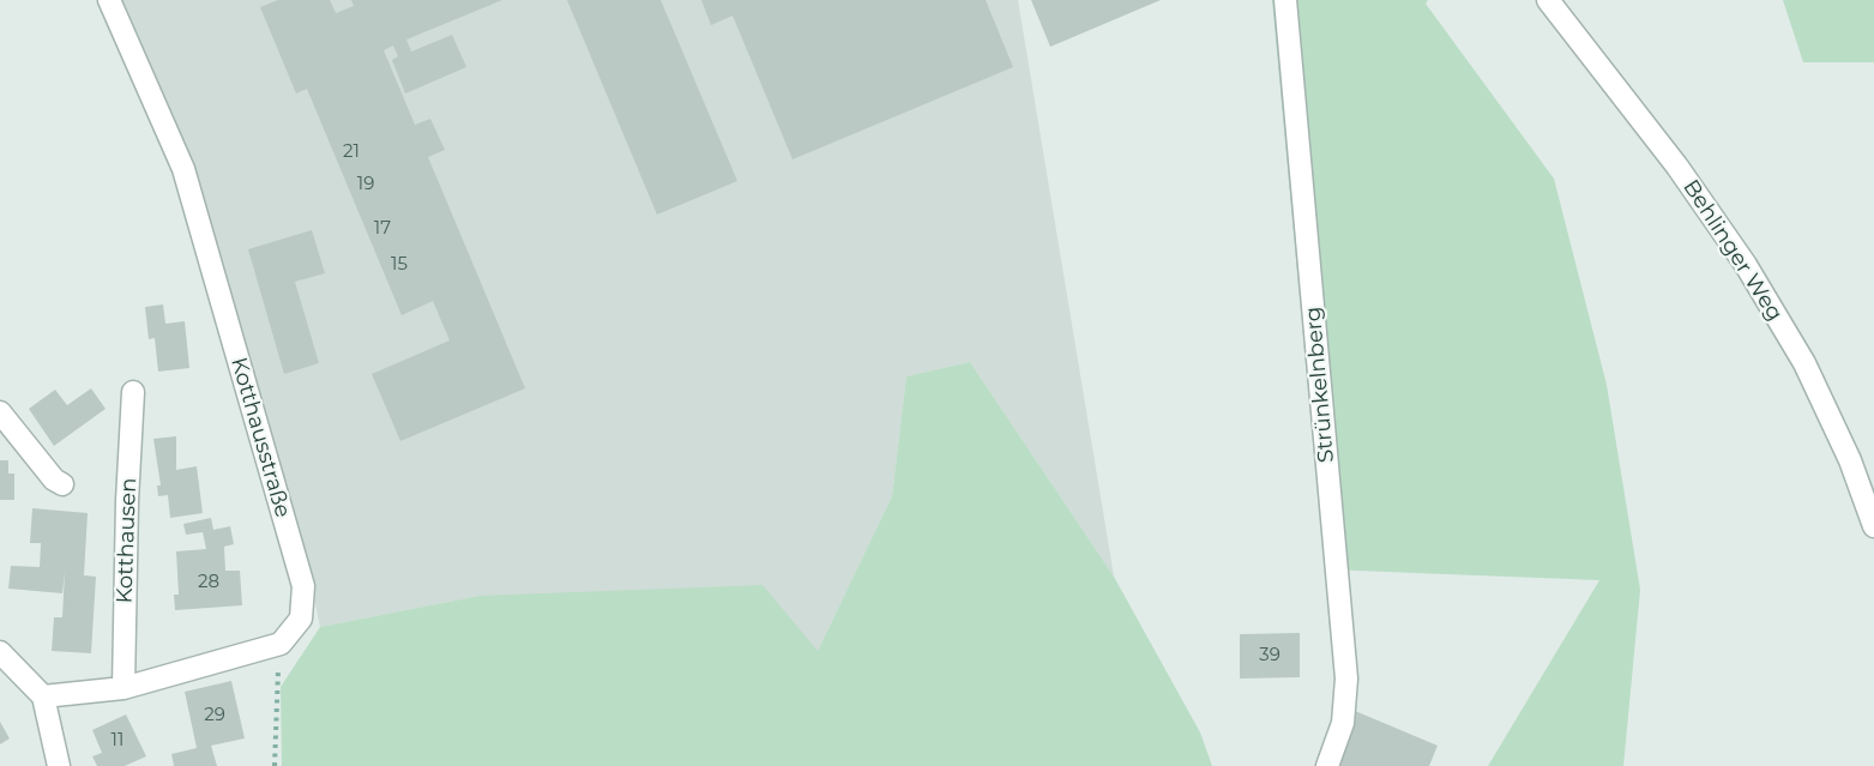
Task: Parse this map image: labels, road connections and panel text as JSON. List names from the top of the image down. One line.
{"streets":{"street":["Behlinger Weg","Strünkelnberg","Kotthausstraße","Kotthausen"]},"house_numbers":["21","19","17","15","28","39","29","11"]}
